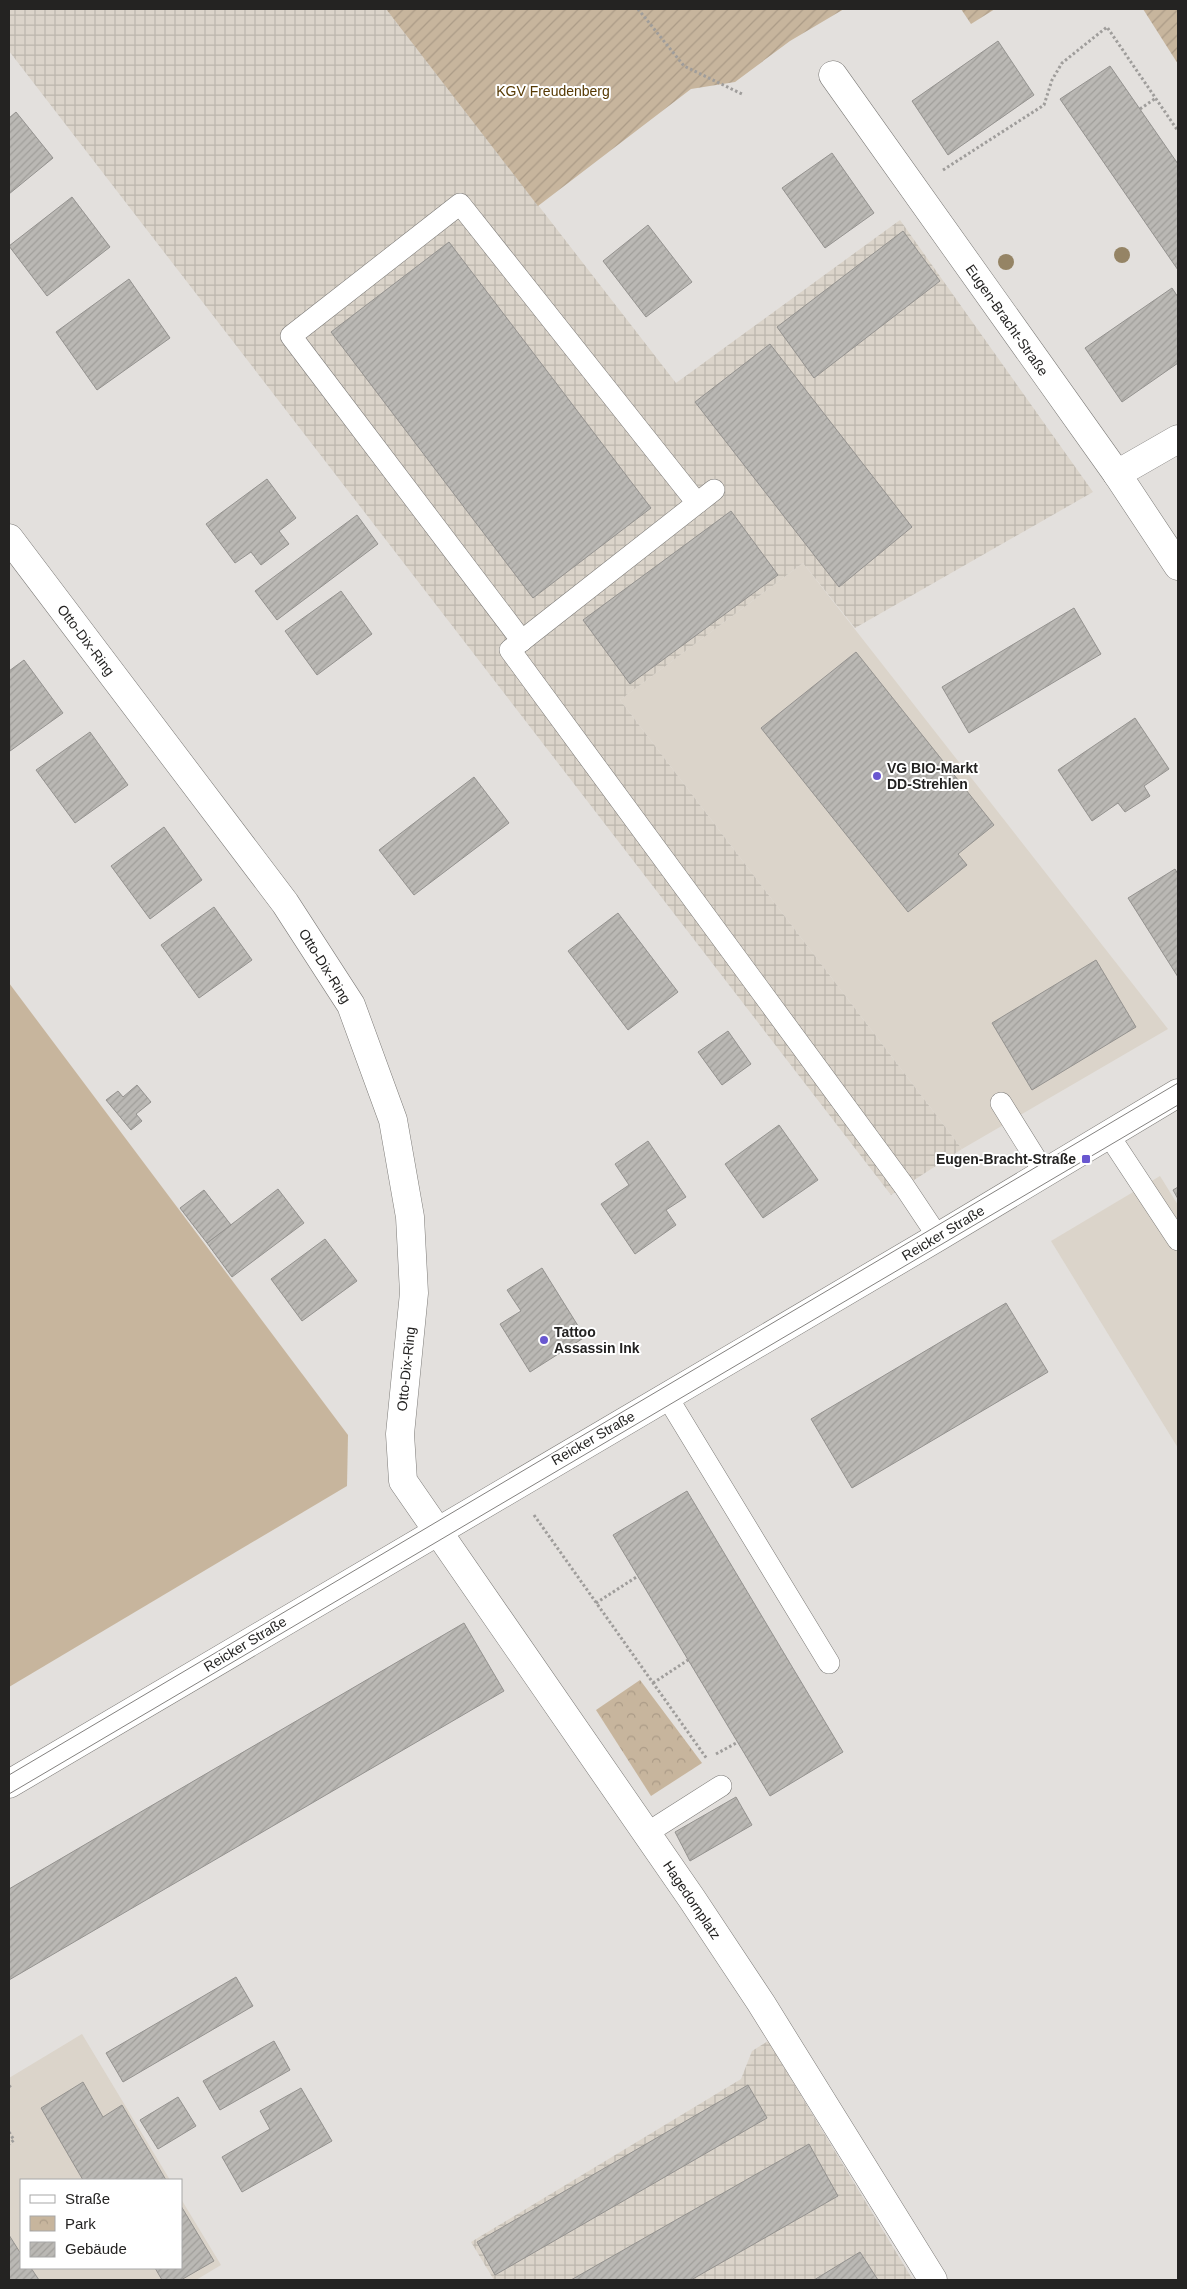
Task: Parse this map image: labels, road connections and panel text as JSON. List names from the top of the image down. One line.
{"streets":{"street":["Eugen-Bracht-Straße","Otto-Dix-Ring","Reicker Straße","Hagedornplatz"]},"crossings":[["Otto-Dix-Ring","Reicker Straße"],["Otto-Dix-Ring","Hagedornplatz"],["Reicker Straße","Hagedornplatz"]],"parks":["KGV Freudenberg"],"places":{"other":["VG BIO-Markt DD-Strehlen","Tattoo Assassin Ink"],"transit":["Eugen-Bracht-Straße"]},"legend":["Straße","Park","Gebäude"]}
